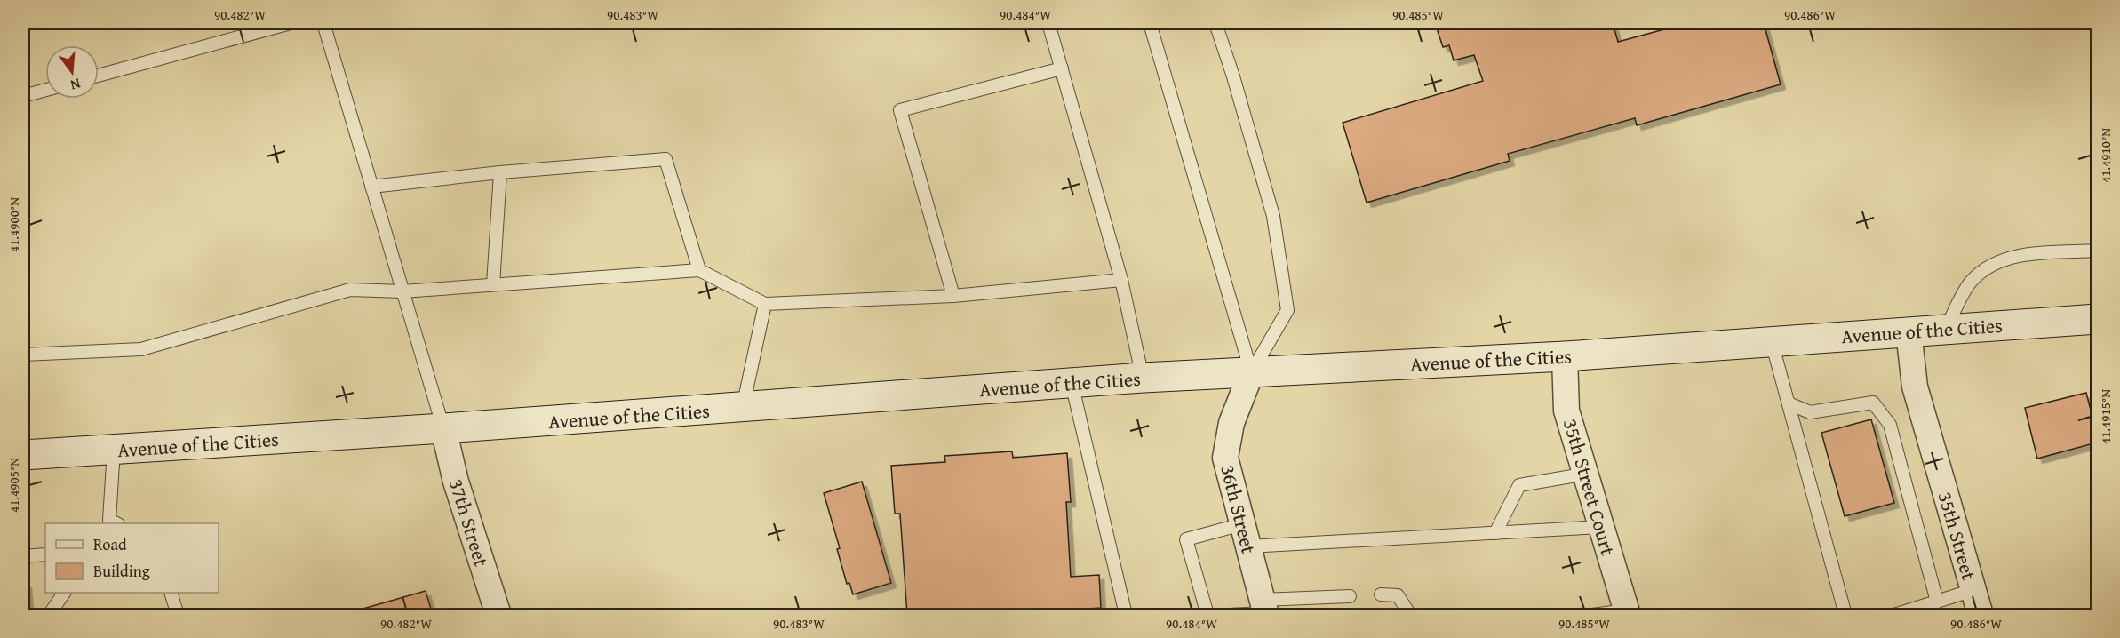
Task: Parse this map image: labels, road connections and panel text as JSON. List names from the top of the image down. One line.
{"streets":{"main road":["Avenue of the Cities"],"street":["35th Street Court","36th Street","37th Street","35th Street"]},"crossings":[["Avenue of the Cities","35th Street Court"],["Avenue of the Cities","36th Street"],["Avenue of the Cities","37th Street"],["Avenue of the Cities","35th Street"]],"legend":["Road","Building"],"north":"bottom","coordinates":["90.482°W","90.483°W","90.484°W","90.485°W","90.486°W","41.4910°N","41.4900°N","41.4915°N","41.4905°N"]}
